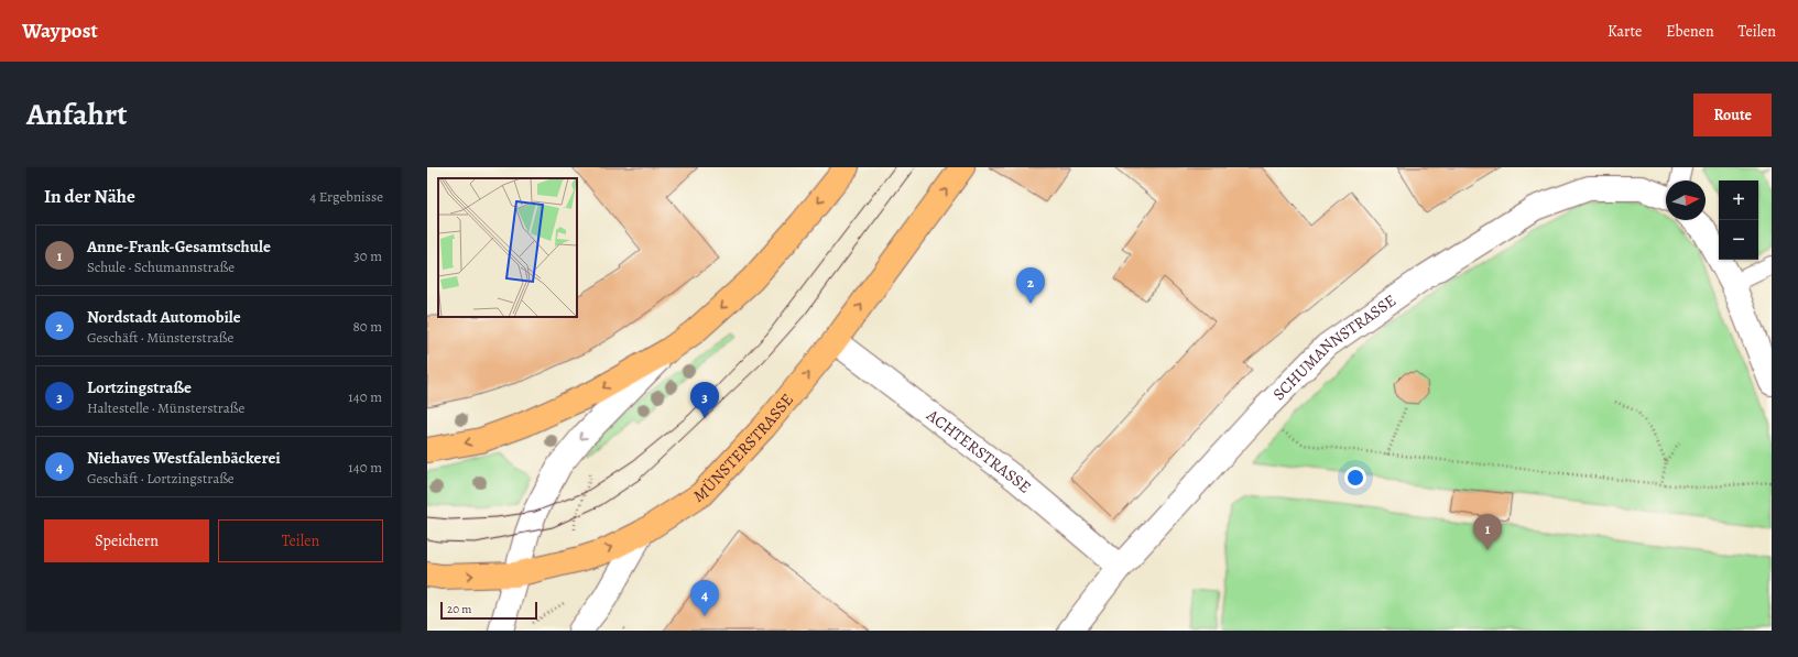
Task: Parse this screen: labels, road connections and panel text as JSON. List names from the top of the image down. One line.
{"streets":{"main road":["MÜNSTERSTRASSE"],"street":["SCHUMANNSTRASSE","ACHTERSTRASSE"]},"crossings":[["SCHUMANNSTRASSE","ACHTERSTRASSE"],["MÜNSTERSTRASSE","ACHTERSTRASSE"]],"scale_bar":"20 m","north":"right","page":{"header":"Waypost","nav":["Karte","Ebenen","Teilen"],"title":"Anfahrt","buttons":["Route",["Speichern","Teilen"]],"heading":["In der Nähe","4 Ergebnisse"],"map_buttons":["+","−"],"list":[{"mark":"1","name":"Anne-Frank-Gesamtschule","note":"Schule · Schumannstraße","value":"30 m"},{"mark":"2","name":"Nordstadt Automobile","note":"Geschäft · Münsterstraße","value":"80 m"},{"mark":"3","name":"Lortzingstraße","note":"Haltestelle · Münsterstraße","value":"140 m"},{"mark":"4","name":"Niehaves Westfalenbäckerei","note":"Geschäft · Lortzingstraße","value":"140 m"}],"pins":["2","3","1","4"],"scale":"20 m"}}
